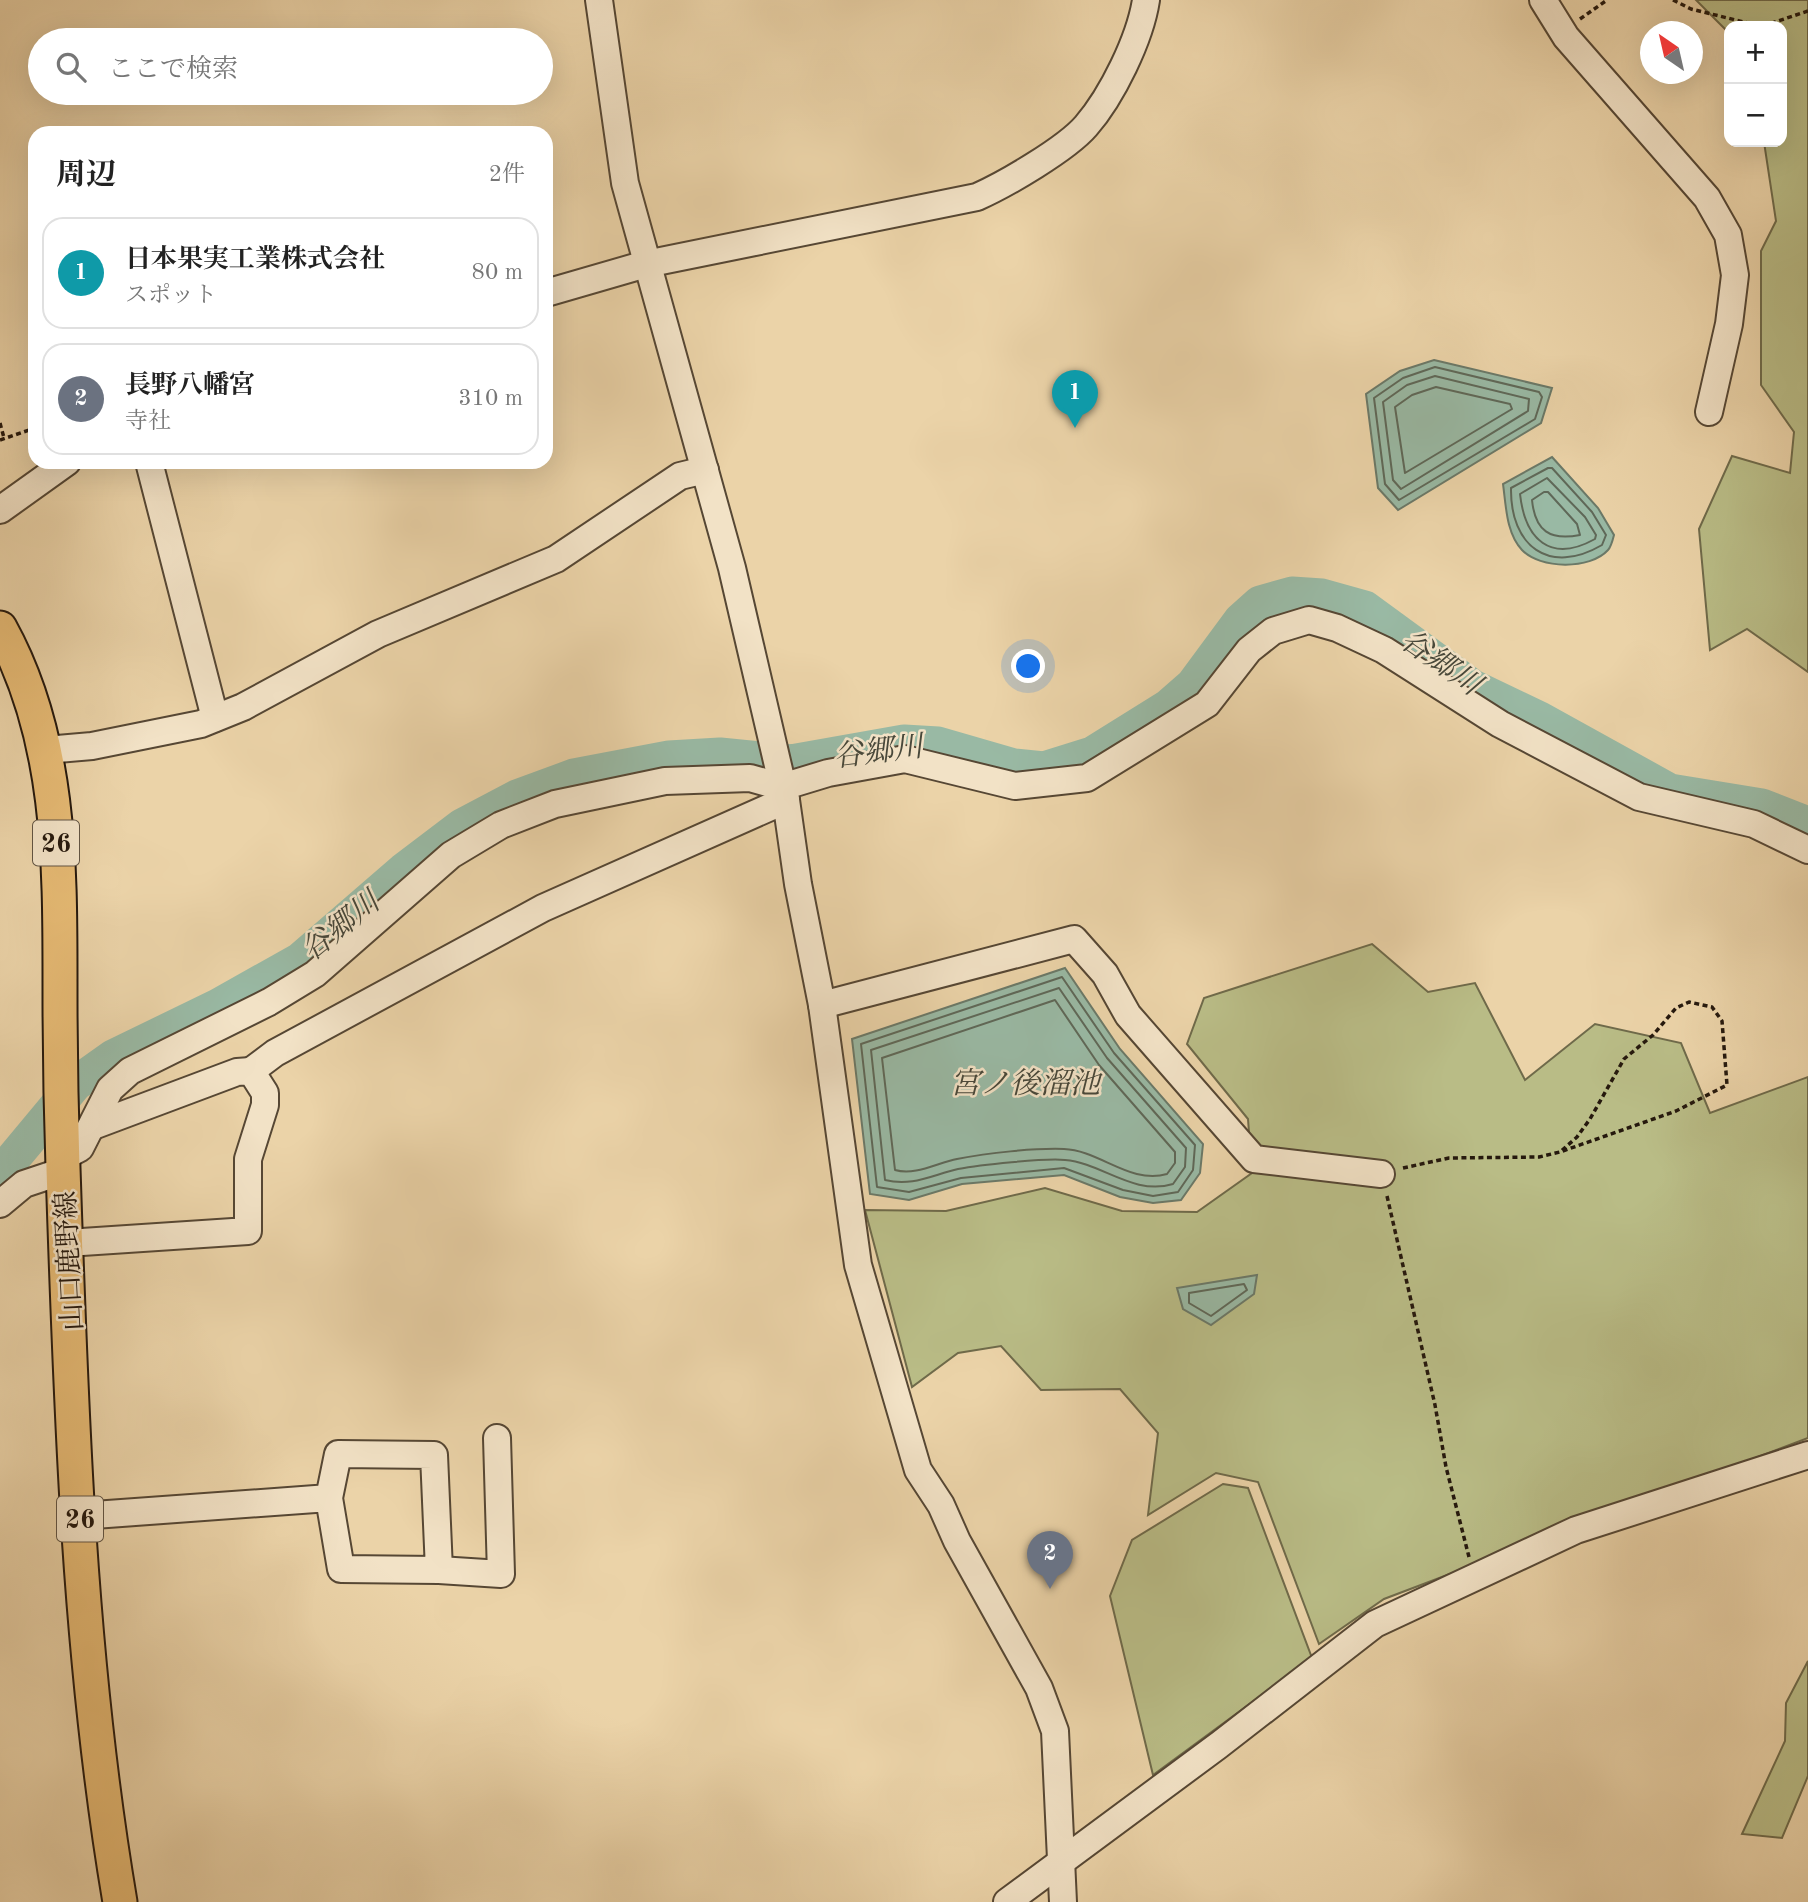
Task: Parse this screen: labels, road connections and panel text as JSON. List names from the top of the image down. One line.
{"streets":{"main road":["26","山口鹿野線"]},"water":["谷郷川","宮ノ後溜池"],"north":"top left","page":{"map_buttons":["+","−"],"search":"ここで検索","heading":["周辺","2件"],"list":[{"mark":"1","name":"日本果実工業株式会社","note":"スポット","value":"80 m"},{"mark":"2","name":"長野八幡宮","note":"寺社","value":"310 m"}],"pins":["1","2"]}}
